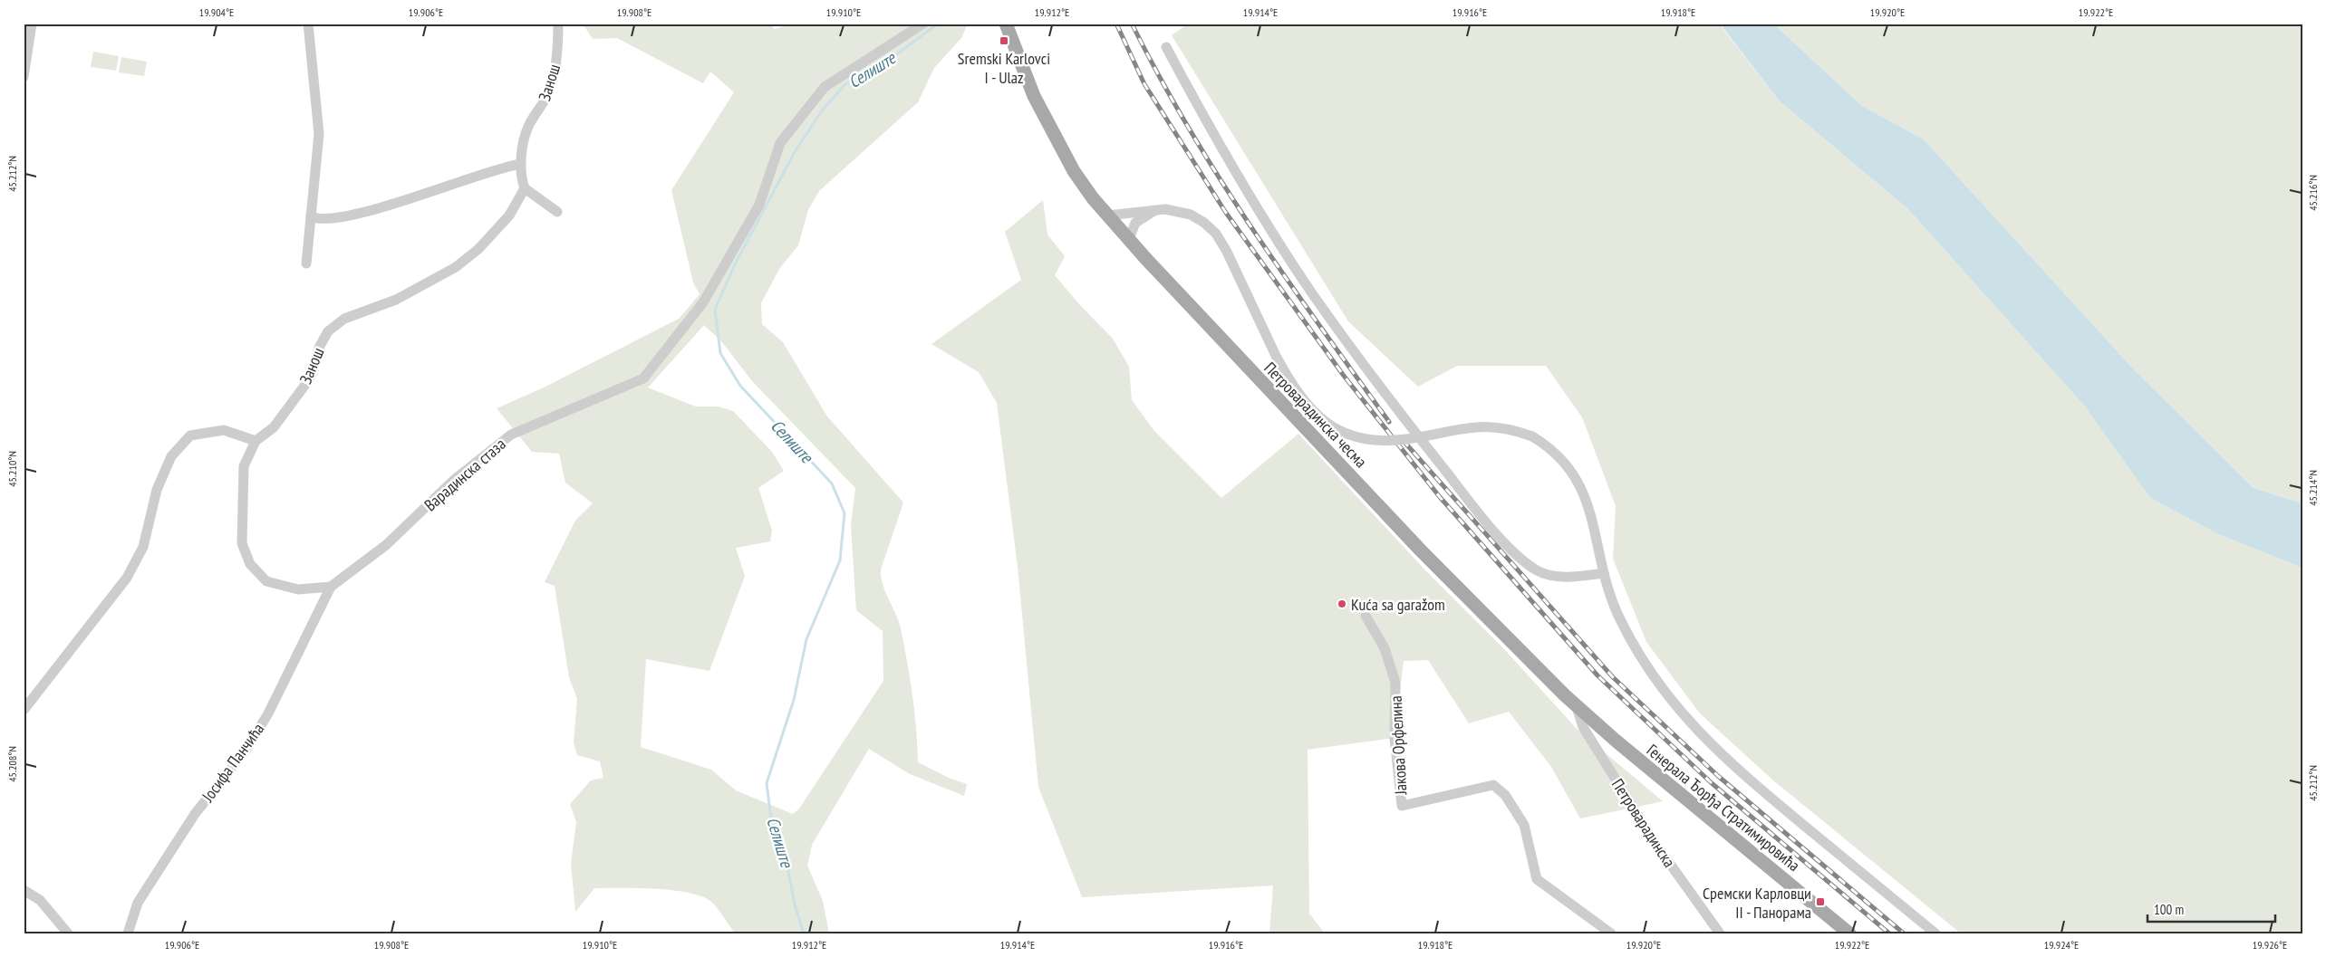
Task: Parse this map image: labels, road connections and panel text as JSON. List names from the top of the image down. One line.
{"streets":{"main road":["Петроварадинска чесма","Генерала Ђорђа Стратимировића"],"street":["Занош","Варадинска стаза","Јакова Орфелина","Јосифа Панчића","Петроварадинска"]},"crossings":[["Занош","Варадинска стаза"],["Занош","Јосифа Панчића"],["Петроварадинска чесма","Генерала Ђорђа Стратимировића"],["Петроварадинска чесма","Петроварадинска"],["Варадинска стаза","Јосифа Панчића"],["Генерала Ђорђа Стратимировића","Петроварадинска"]],"water":["Селиште"],"places":{"transit":["Sremski Karlovci I - Ulaz","Сремски Карловци II - Панорама"],"other":["Kuća sa garažom"]},"scale_bar":"100 m","coordinates":["19.904°E","19.906°E","19.908°E","19.910°E","19.912°E","19.914°E","19.916°E","19.918°E","19.920°E","19.922°E","45.212°N","45.216°N","45.210°N","45.214°N","45.208°N","19.924°E","19.926°E"]}
